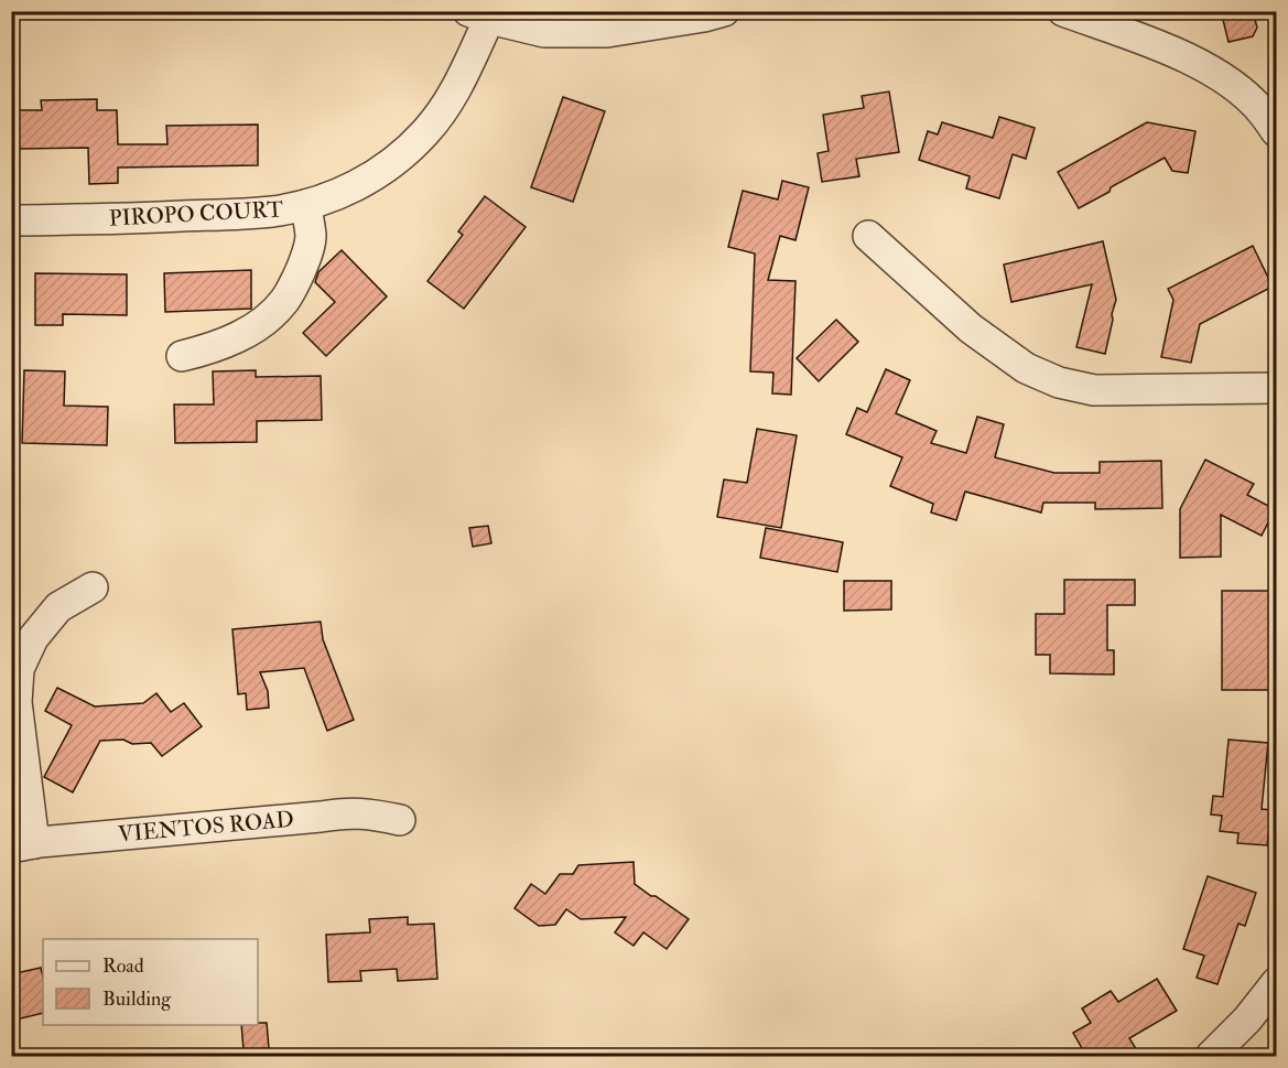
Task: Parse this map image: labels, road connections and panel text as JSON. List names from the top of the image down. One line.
{"streets":{"street":["PIROPO COURT","VIENTOS ROAD"]},"legend":["Road","Building"]}
